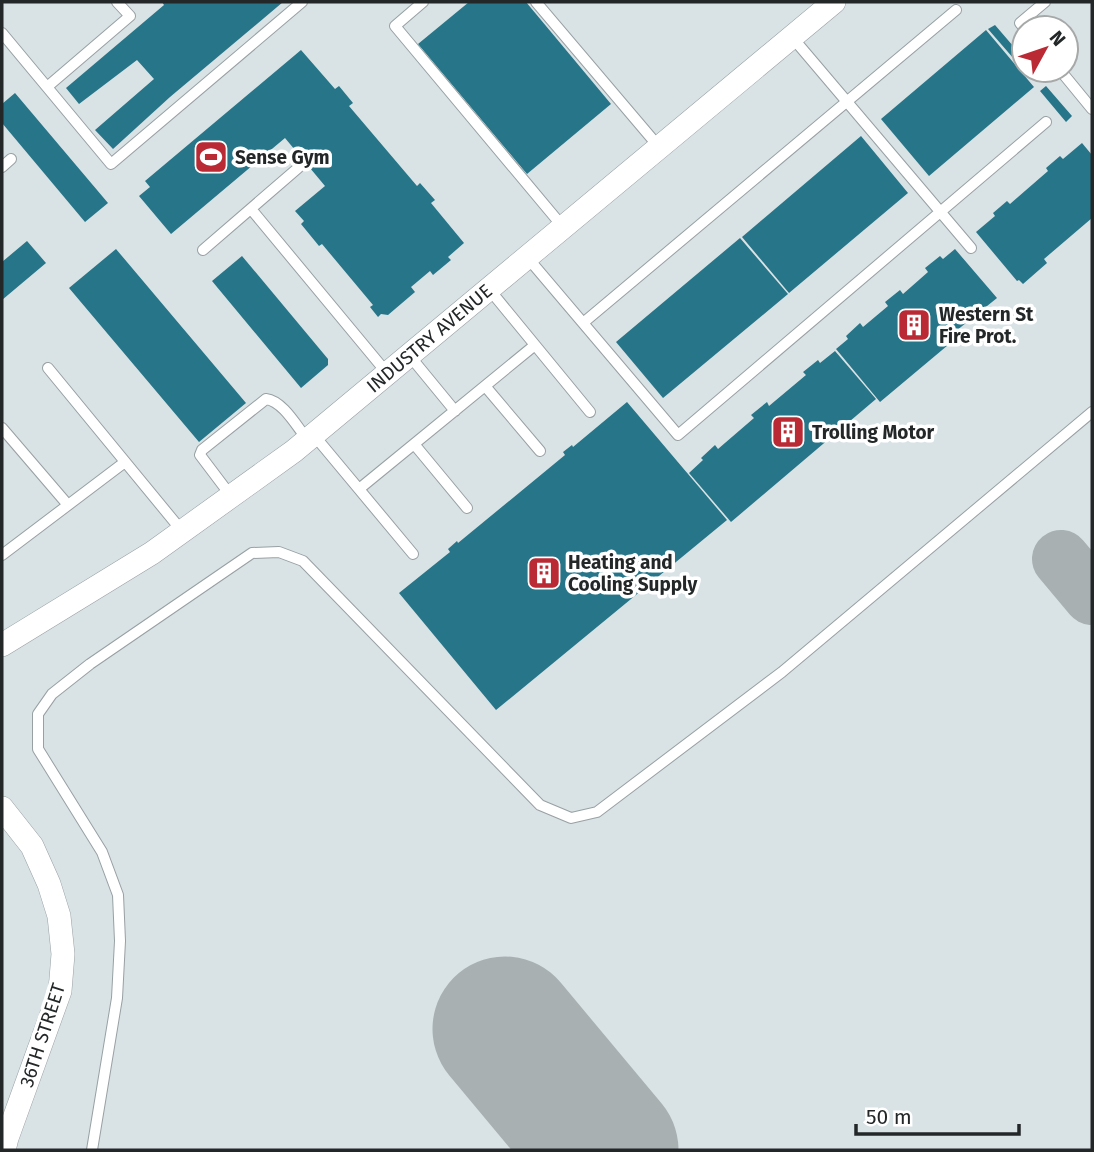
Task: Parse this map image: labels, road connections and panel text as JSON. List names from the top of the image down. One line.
{"streets":{"street":["INDUSTRY AVENUE","36TH STREET"]},"places":{"sports":["Sense Gym"],"building":["Western St Fire Prot.","Trolling Motor","Heating and Cooling Supply"]},"scale_bar":"50 m","north":"top right"}
